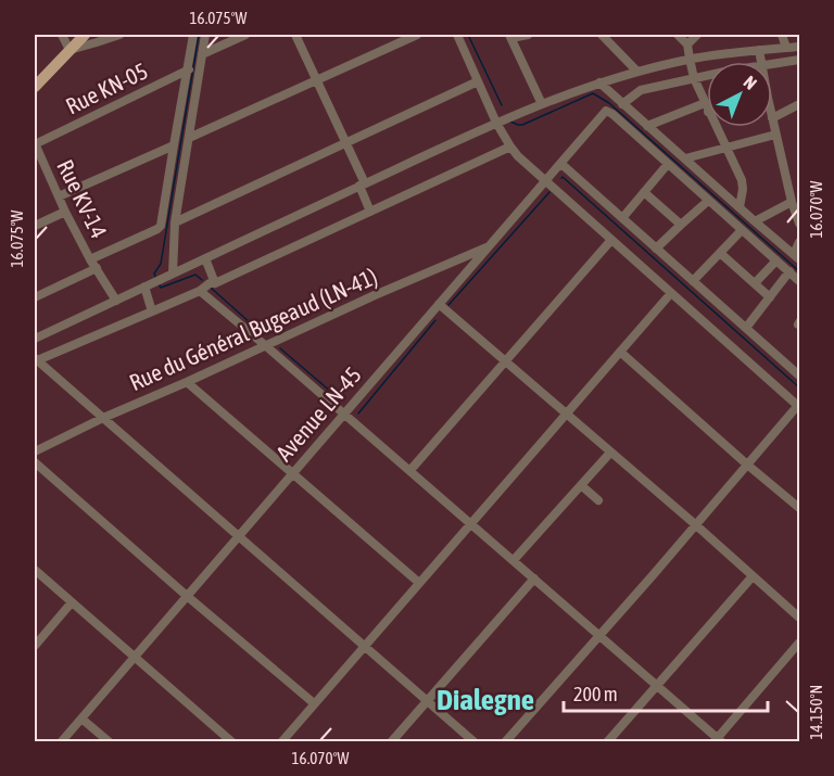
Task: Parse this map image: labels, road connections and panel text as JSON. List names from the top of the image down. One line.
{"streets":{"street":["Rue KN-05","Rue KV-14","Rue du Général Bugeaud (LN-41)","Avenue LN-45"]},"crossings":[["Rue KN-05","Rue KV-14"],["Rue du Général Bugeaud (LN-41)","Avenue LN-45"]],"districts":["Dialegne"],"scale_bar":"200 m","north":"top right","coordinates":["16.075°W","16.070°W","14.150°N"]}
